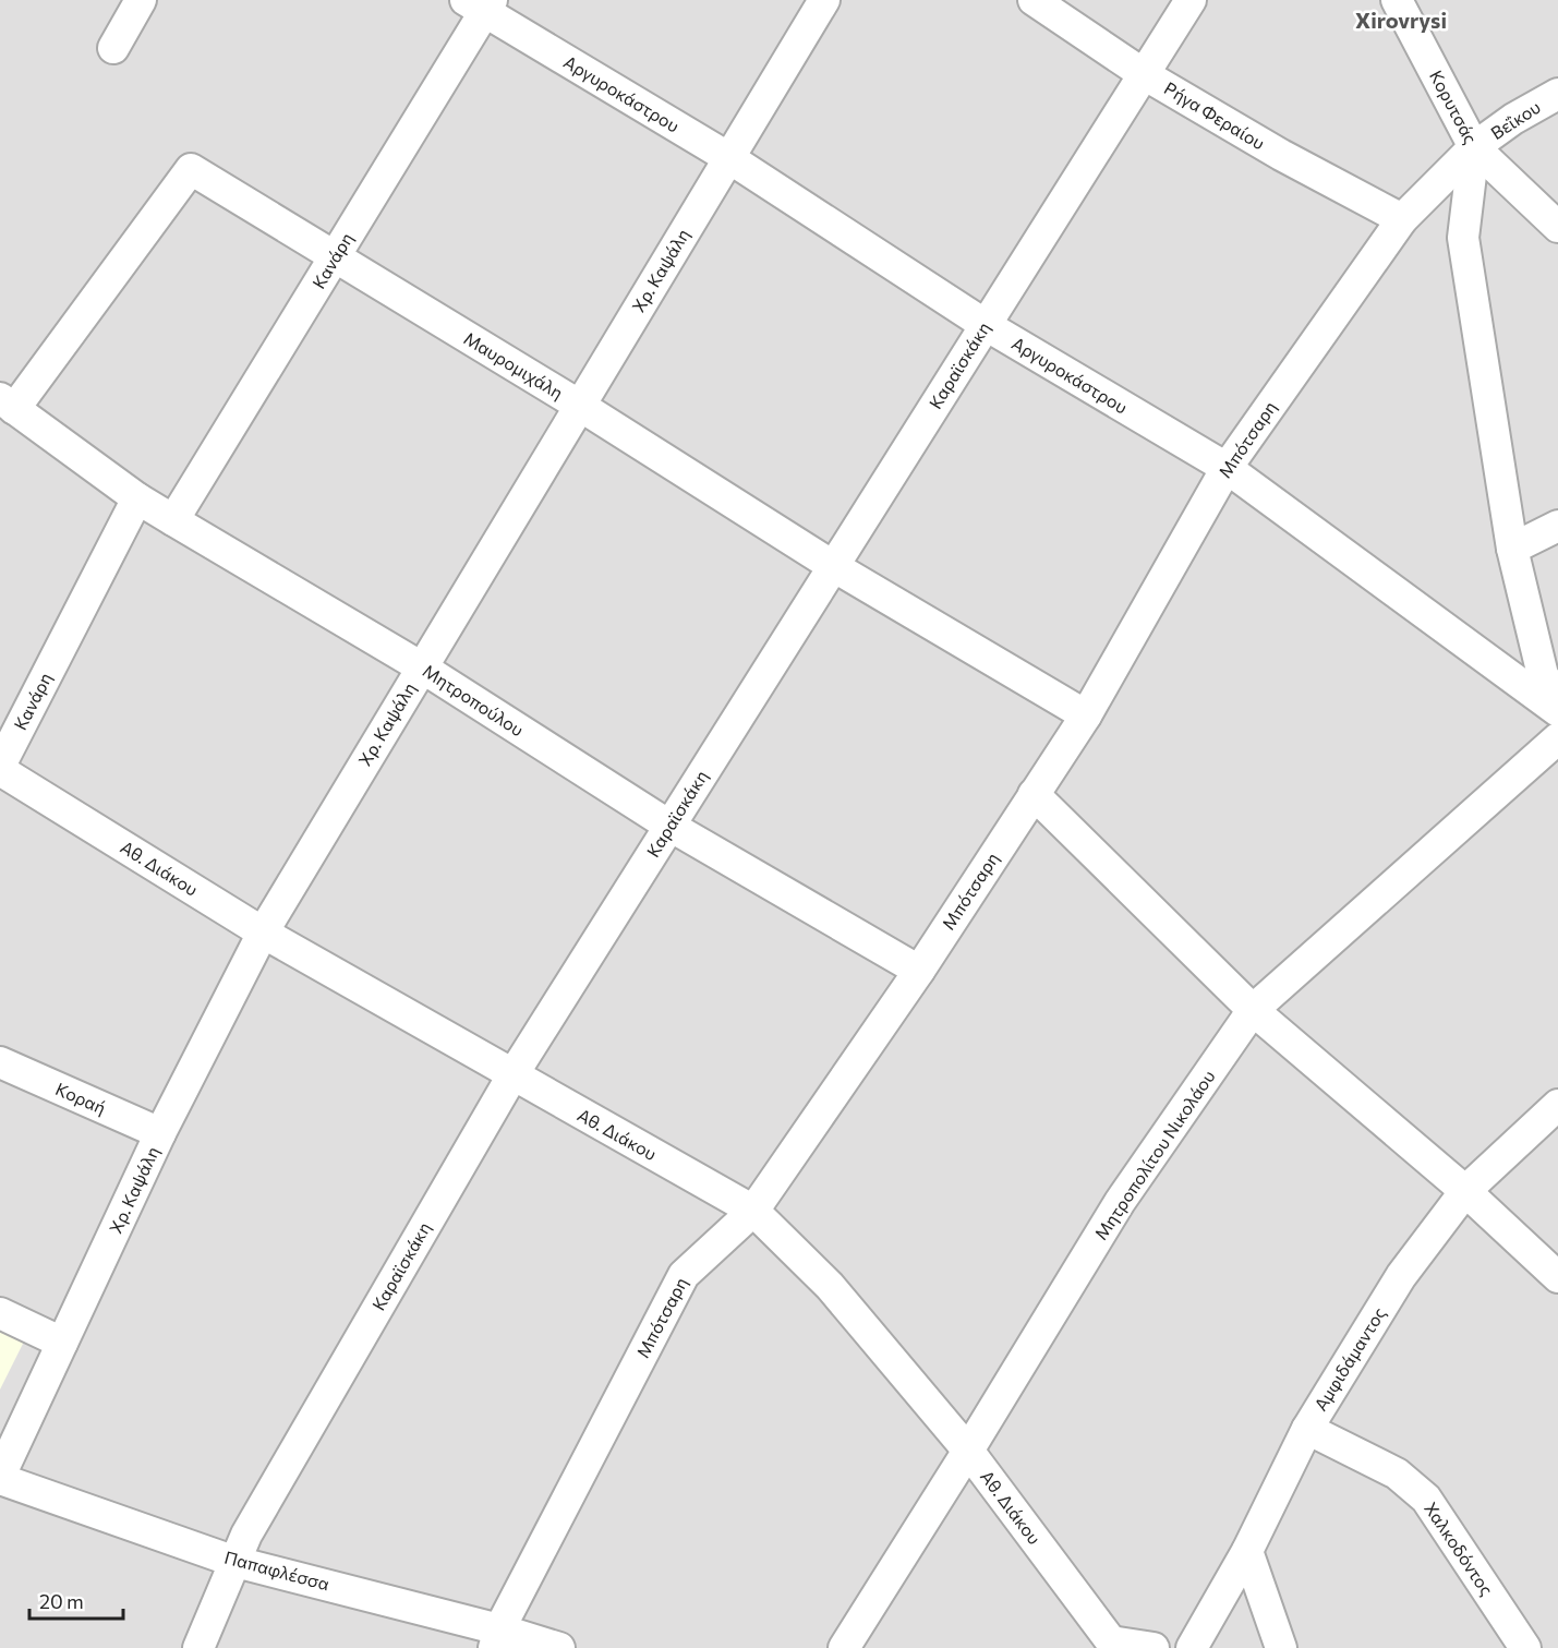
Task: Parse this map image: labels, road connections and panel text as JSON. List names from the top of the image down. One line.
{"streets":{"street":["Αργυροκάστρου","Κορυτσάς","Ρήγα Φεραίου","Βεΐκου","Κανάρη","Χρ. Καψάλη","Μαυρομιχάλη","Καραϊσκάκη","Μπότσαρη","Μητροπούλου","Αθ. Διάκου","Κοραή","Μητροπολίτου Νικολάου","Αμφιδάμαντος","Χαλκοδόντος","Παπαφλέσσα"]},"crossings":[["Αργυροκάστρου","Κανάρη"],["Αργυροκάστρου","Χρ. Καψάλη"],["Αργυροκάστρου","Καραϊσκάκη"],["Αργυροκάστρου","Μπότσαρη"],["Κορυτσάς","Βεΐκου"],["Κορυτσάς","Μπότσαρη"],["Ρήγα Φεραίου","Καραϊσκάκη"],["Ρήγα Φεραίου","Μπότσαρη"],["Βεΐκου","Μπότσαρη"],["Κανάρη","Μαυρομιχάλη"],["Κανάρη","Μητροπούλου"],["Κανάρη","Αθ. Διάκου"],["Χρ. Καψάλη","Μαυρομιχάλη"],["Χρ. Καψάλη","Μητροπούλου"],["Χρ. Καψάλη","Αθ. Διάκου"],["Χρ. Καψάλη","Κοραή"],["Χρ. Καψάλη","Παπαφλέσσα"],["Μαυρομιχάλη","Καραϊσκάκη"],["Μαυρομιχάλη","Μπότσαρη"],["Μαυρομιχάλη","Μητροπούλου"],["Καραϊσκάκη","Μητροπούλου"],["Καραϊσκάκη","Αθ. Διάκου"],["Καραϊσκάκη","Παπαφλέσσα"],["Μπότσαρη","Μητροπούλου"],["Μπότσαρη","Αθ. Διάκου"],["Μπότσαρη","Παπαφλέσσα"],["Αθ. Διάκου","Μητροπολίτου Νικολάου"],["Αμφιδάμαντος","Χαλκοδόντος"]],"districts":["Xirovrysi"],"scale_bar":"20 m"}
